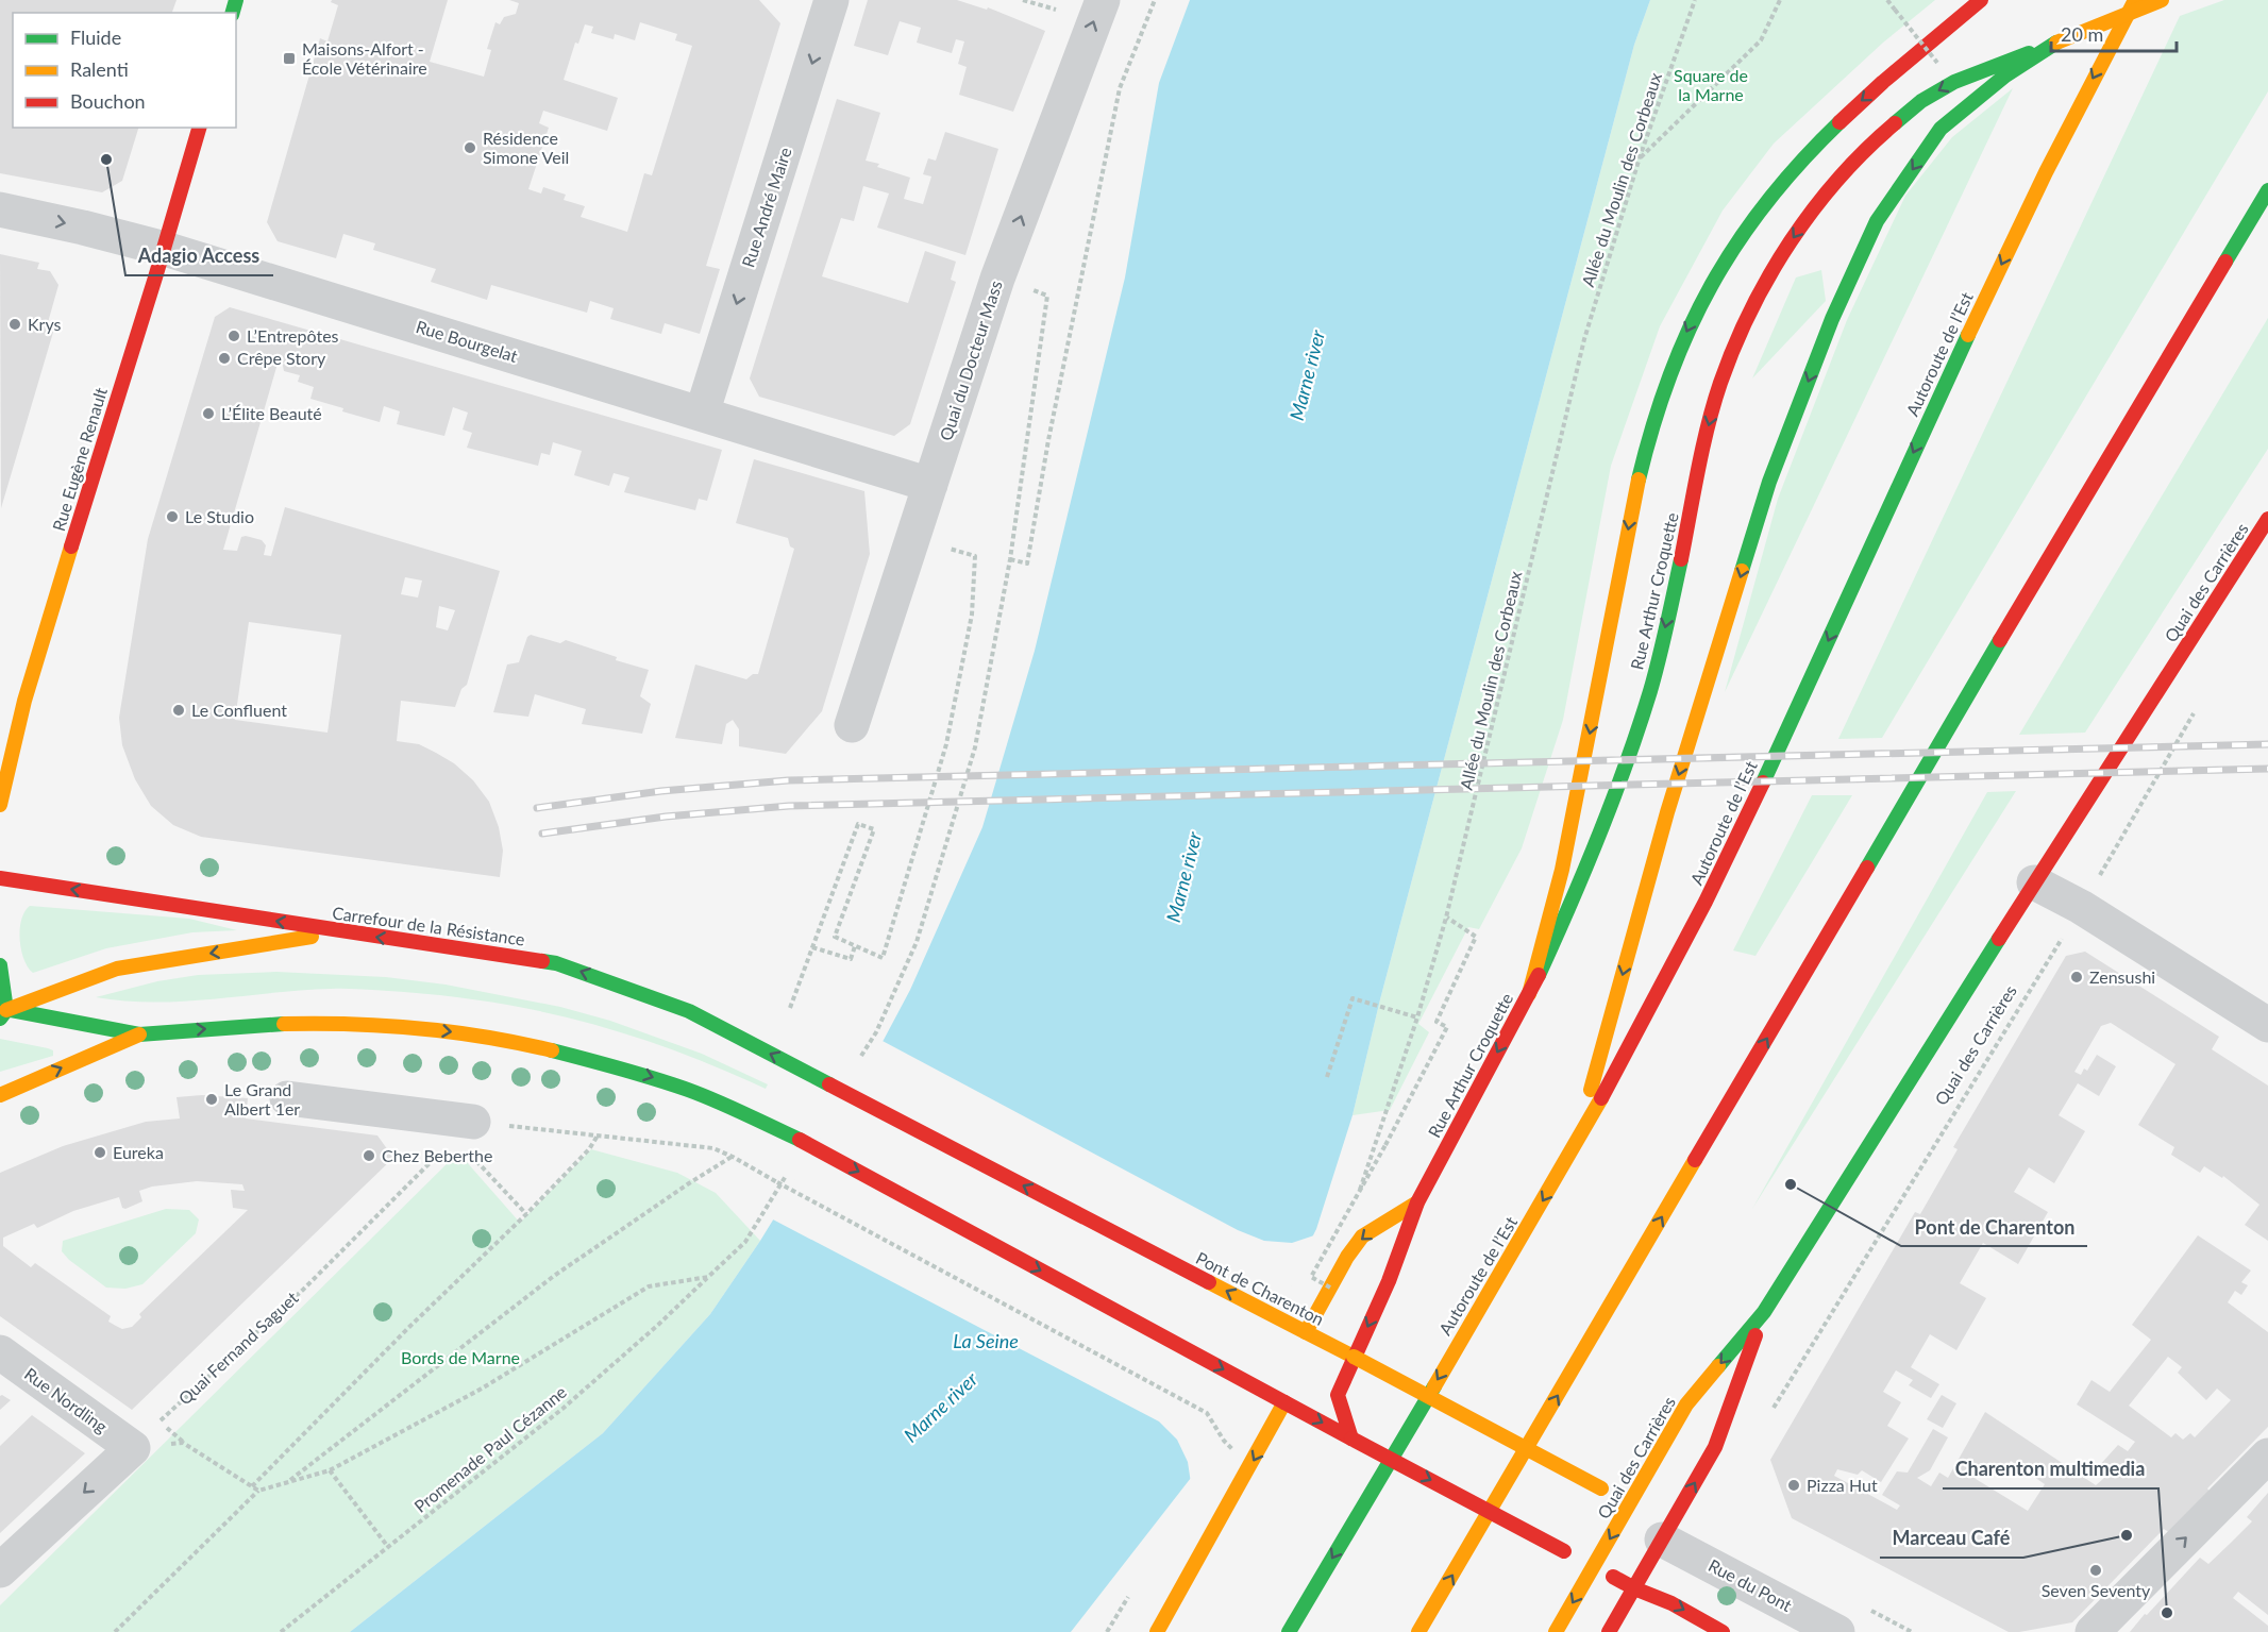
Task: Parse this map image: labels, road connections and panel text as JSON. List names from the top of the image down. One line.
{"streets":{"main road":["Autoroute de l’Est","Rue Eugène Renault","Quai des Carrières","Rue Arthur Croquette","Carrefour de la Résistance","Pont de Charenton"],"street":["Rue André Maire","Rue Bourgelat","Quai du Docteur Mass","Rue Nordling","Rue du Pont"],"path":["Allée du Moulin des Corbeaux","Quai Fernand Saguet","Promenade Paul Cézanne"]},"crossings":[["Rue André Maire","Rue Bourgelat"],["Rue Bourgelat","Quai du Docteur Mass"],["Rue Bourgelat","Rue Eugène Renault"],["Quai des Carrières","Pont de Charenton"],["Quai des Carrières","Rue du Pont"],["Rue Arthur Croquette","Pont de Charenton"],["Carrefour de la Résistance","Pont de Charenton"],["Quai Fernand Saguet","Rue Nordling"]],"one_way":["Rue André Maire","Quai du Docteur Mass"],"water":["Marne river","La Seine"],"parks":["Square de la Marne","Bords de Marne"],"places":{"transit":["Maisons-Alfort - École Vétérinaire"],"other":["Résidence Simone Veil","Adagio Access","Krys","L’Entrepôtes","Crêpe Story","L’Élite Beauté","Le Studio","Le Confluent","Zensushi","Le Grand Albert 1er","Eureka","Chez Beberthe","Pont de Charenton","Pizza Hut","Marceau Café","Seven Seventy","Charenton multimedia"]},"legend":["Fluide","Ralenti","Bouchon"],"scale_bar":"20 m"}
